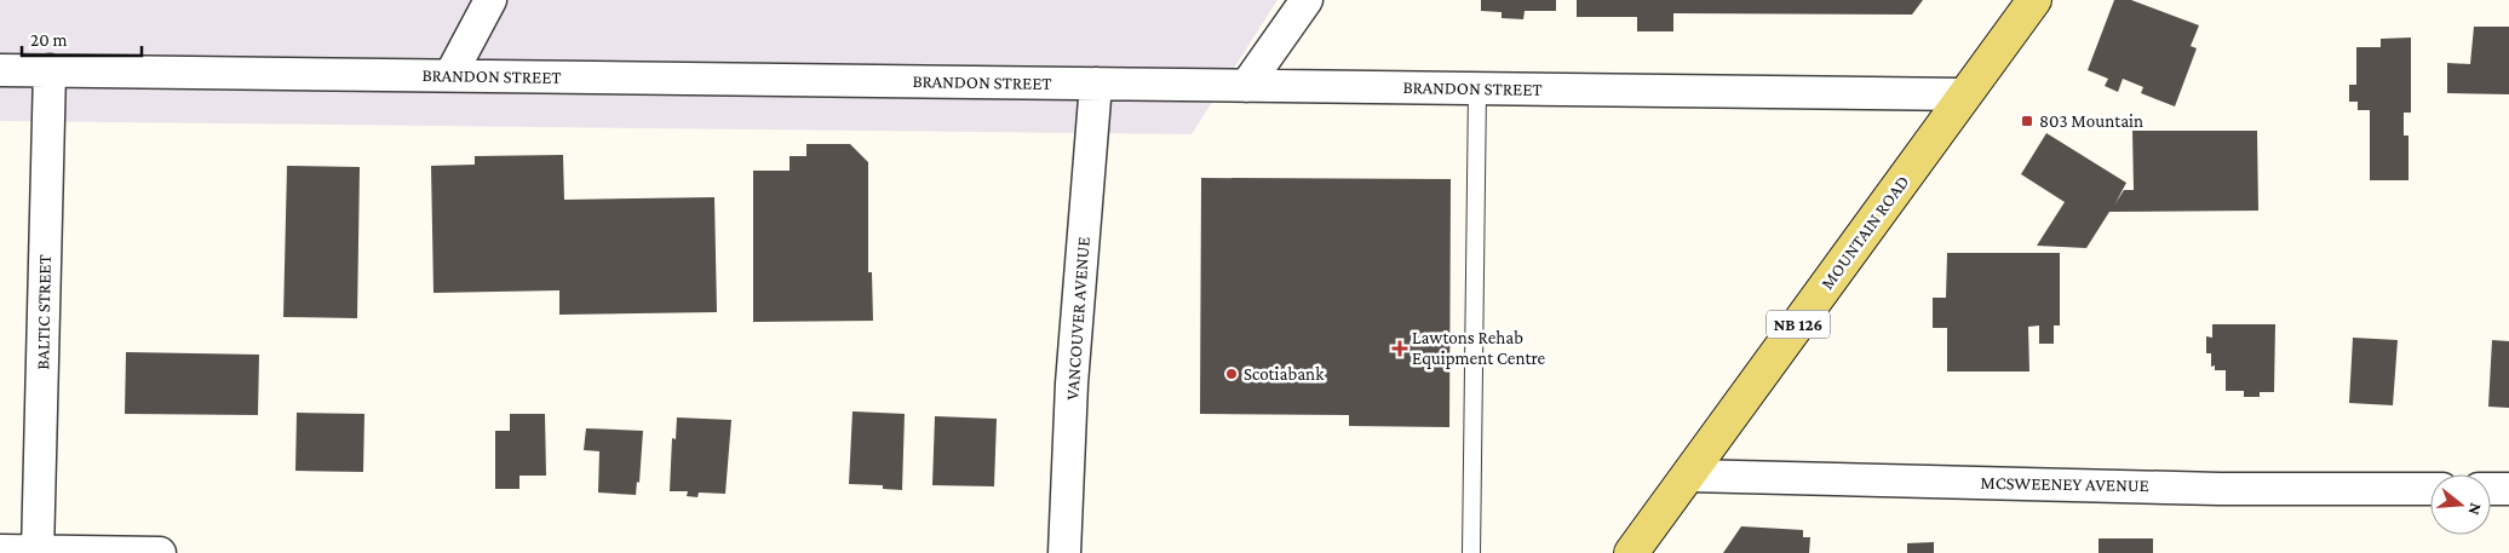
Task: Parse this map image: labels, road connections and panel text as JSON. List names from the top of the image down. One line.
{"streets":{"main road":["MOUNTAIN ROAD","NB 126"],"street":["BRANDON STREET","BALTIC STREET","VANCOUVER AVENUE","MCSWEENEY AVENUE"]},"crossings":[["BRANDON STREET","MOUNTAIN ROAD"],["BRANDON STREET","BALTIC STREET"],["BRANDON STREET","VANCOUVER AVENUE"],["MOUNTAIN ROAD","MCSWEENEY AVENUE"]],"places":{"transit":["803 Mountain"],"health":["Lawtons Rehab Equipment Centre"],"other":["Scotiabank"]},"scale_bar":"20 m","north":"right"}
